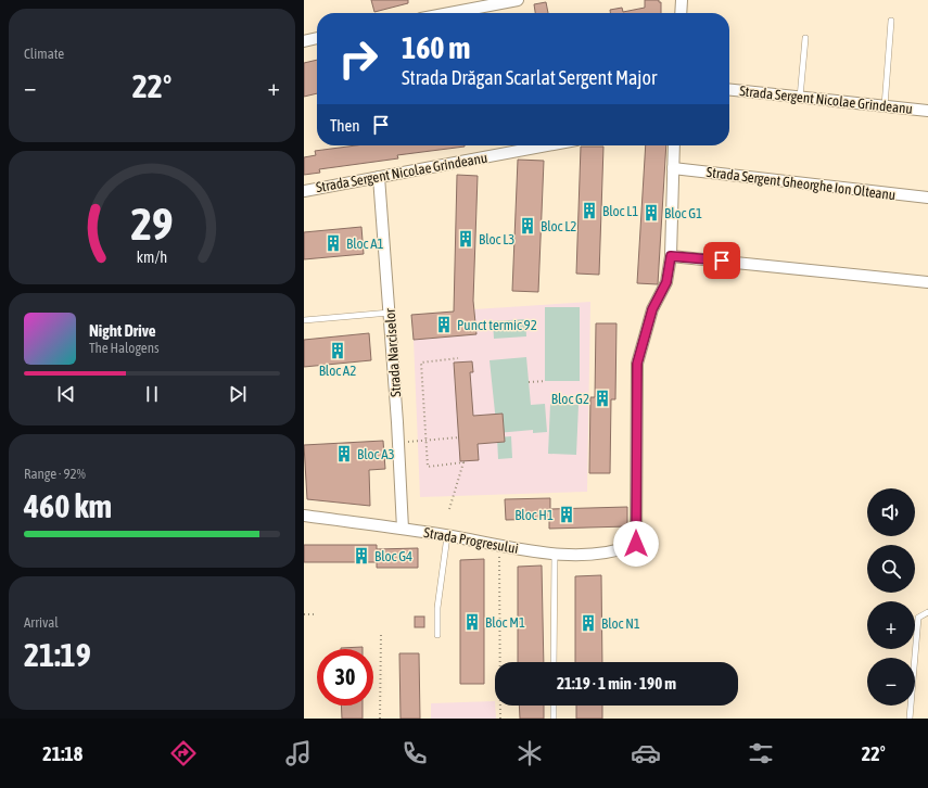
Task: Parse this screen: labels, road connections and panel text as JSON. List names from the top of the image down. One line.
{"streets":{"street":["Strada Sergent Nicolae Grindeanu","Strada Sergent Gheorghe Ion Olteanu","Strada Narciselor","Strada Progresului"]},"crossings":[["Strada Sergent Nicolae Grindeanu","Strada Narciselor"],["Strada Narciselor","Strada Progresului"]],"places":{"building":["Bloc L1","Bloc G1","Bloc L2","Bloc L3","Bloc A1","Punct termic 92","Bloc A2","Bloc G2","Bloc A3","Bloc H1","Bloc G4","Bloc M1","Bloc N1"]},"page":{"tile":["Climate",["Range · 92%","460 km"],["Arrival","21:19"]],"turn":["160 m","Strada Drăgan Scarlat Sergent Major"],"heat":["−","22°","+"],"then":"Then","song":["Night Drive","The Halogens"],"map_buttons":["+","−"],"limit":"30","trip":"21:19 · 1 min · 190 m","tabs":["21:18","22°"],"gauge":["29","km/h"]}}
